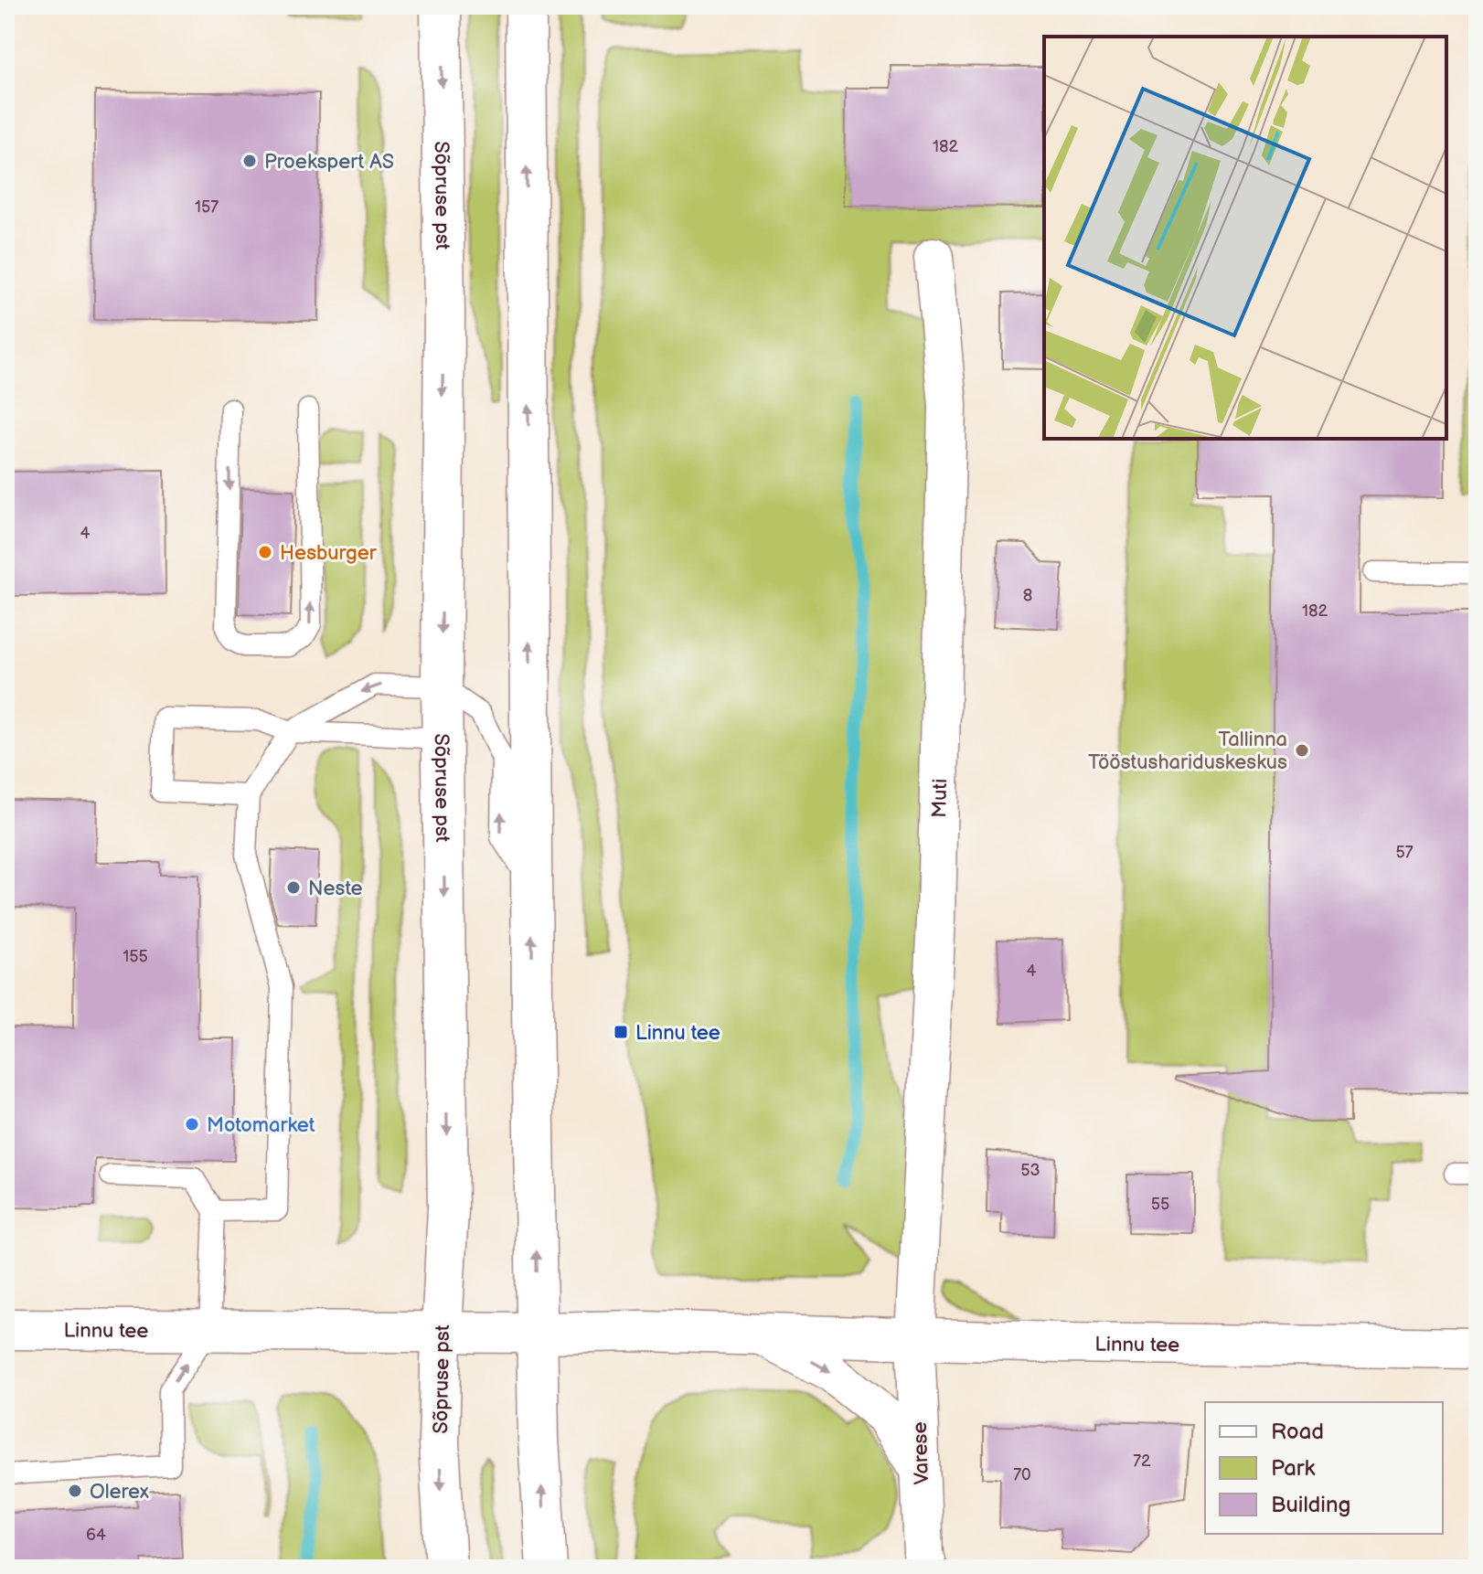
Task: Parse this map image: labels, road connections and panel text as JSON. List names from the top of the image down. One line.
{"streets":{"main road":["Sõpruse pst","Linnu tee"],"street":["Muti","Varese"]},"crossings":[["Sõpruse pst","Linnu tee"],["Muti","Linnu tee"],["Muti","Varese"],["Linnu tee","Varese"]],"places":{"other":["Proekspert AS","Hesburger","Tallinna Tööstushariduskeskus","Neste","Motomarket","Olerex"],"transit":["Linnu tee"]},"house_numbers":["182","157","4","8","182","57","155","4","53","55","72","70","64"],"legend":["Road","Park","Building"]}
